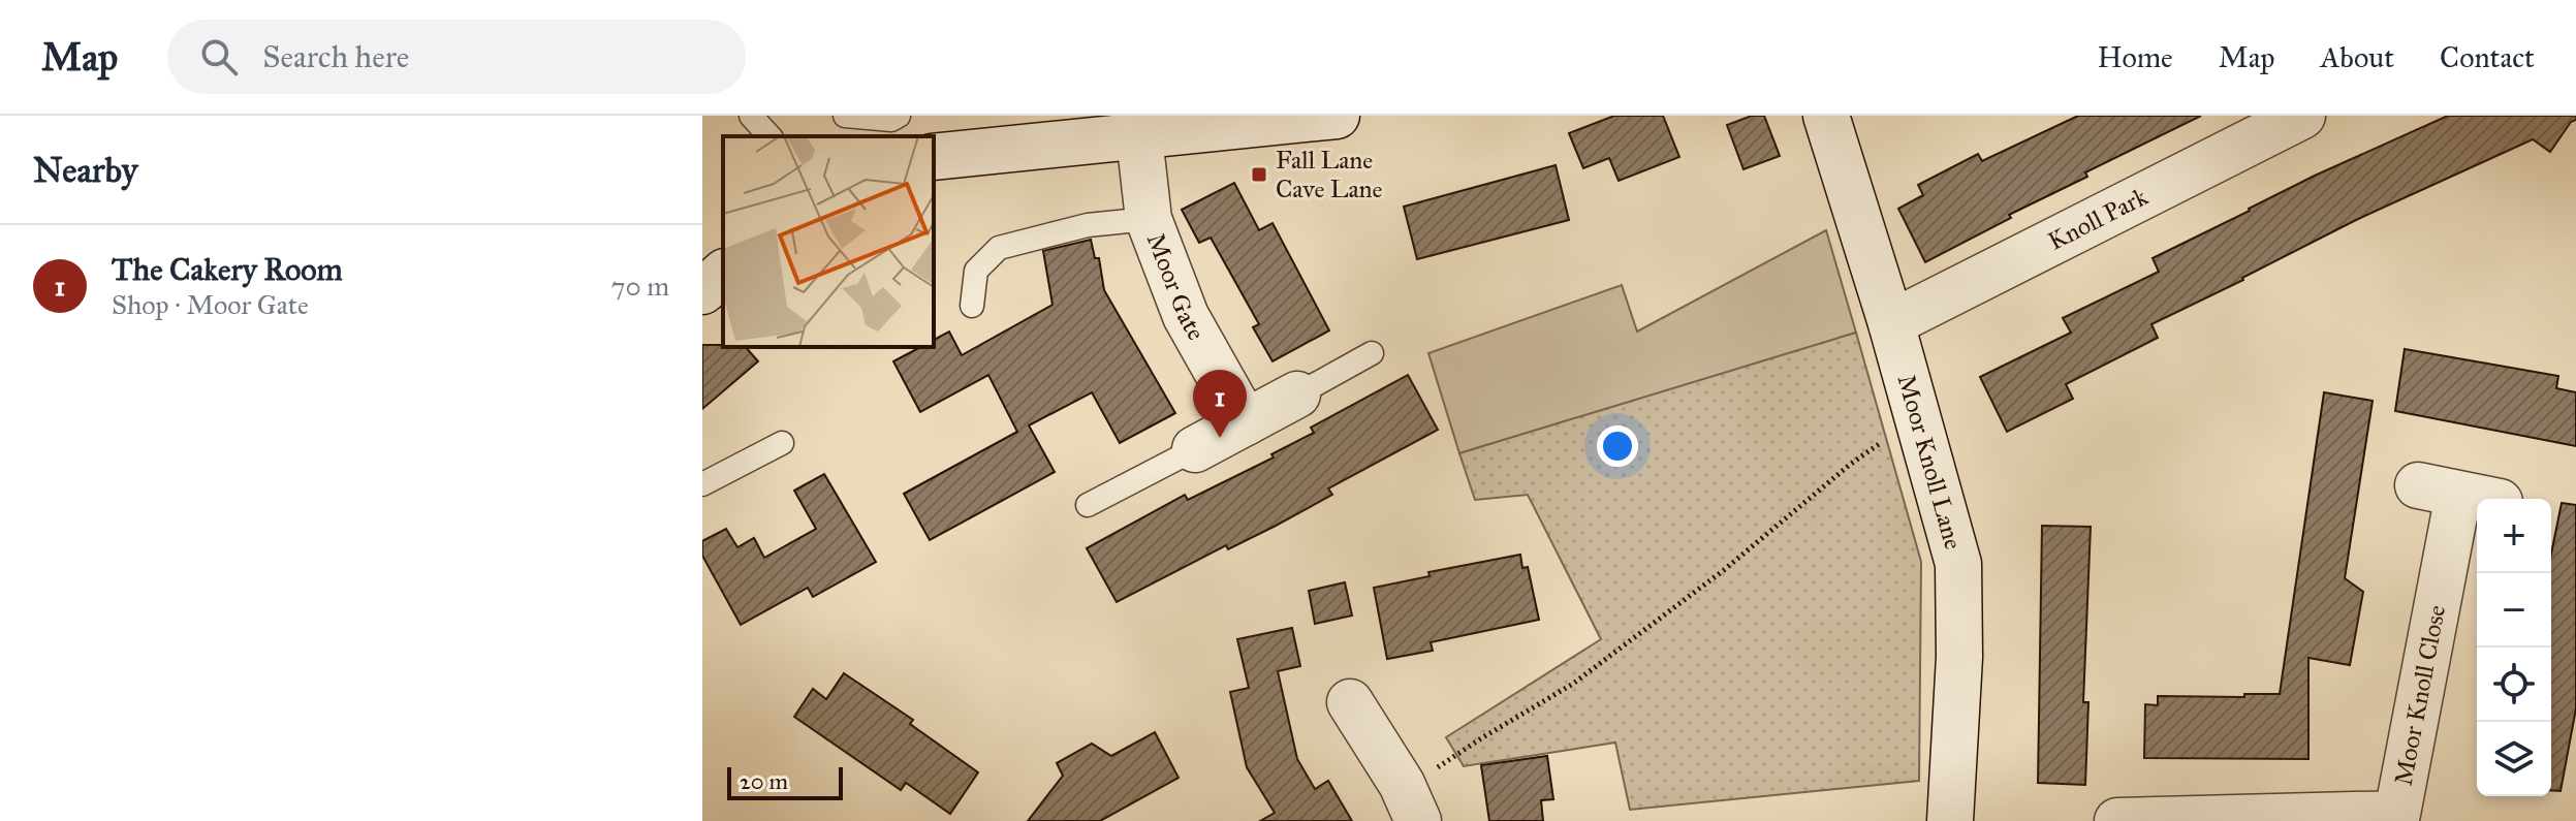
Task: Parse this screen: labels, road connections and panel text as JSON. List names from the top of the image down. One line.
{"streets":{"street":["Knoll Park","Moor Gate","Moor Knoll Lane","Moor Knoll Close"]},"crossings":[["Knoll Park","Moor Knoll Lane"]],"places":{"transit":["Fall Lane Cave Lane"]},"scale_bar":"20 m","page":{"header":"Map","search":"Search here","nav":["Home","Map","About","Contact"],"heading":"Nearby","list":[{"mark":"1","name":"The Cakery Room","note":"Shop · Moor Gate","value":"70 m"}],"pins":"1","map_buttons":["+","−"],"scale":"20 m"}}
